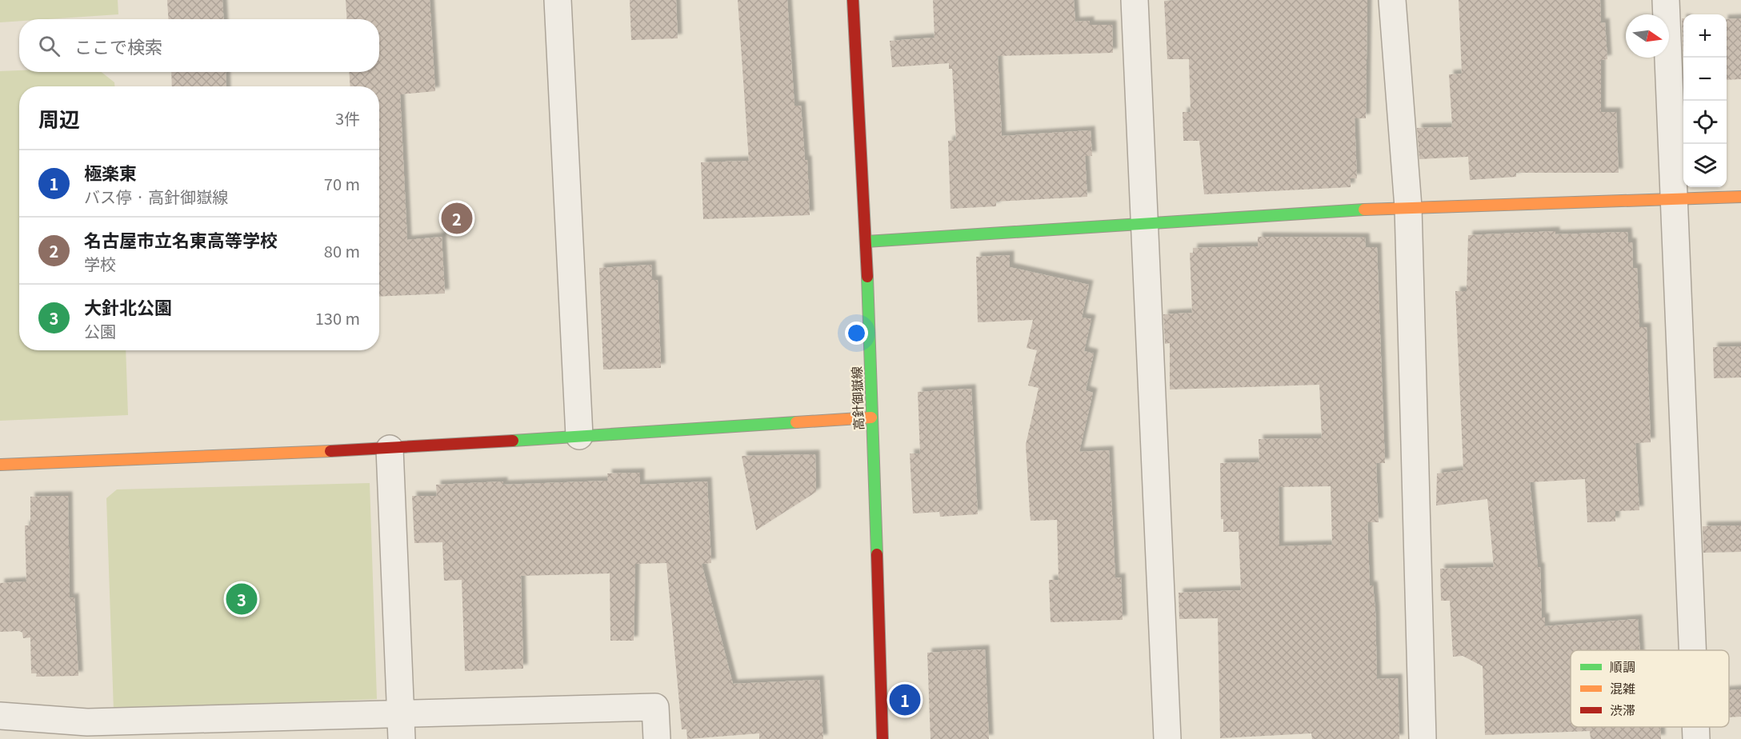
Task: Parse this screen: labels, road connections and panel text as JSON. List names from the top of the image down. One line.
{"streets":{"street":["高針御嶽線"]},"legend":["順調","混雑","渋滞"],"north":"right","page":{"map_buttons":["+","−"],"search":"ここで検索","heading":["周辺","3件"],"list":[{"mark":"1","name":"極楽東","note":"バス停 · 高針御嶽線","value":"70 m"},{"mark":"2","name":"名古屋市立名東高等学校","note":"学校","value":"80 m"},{"mark":"3","name":"大針北公園","note":"公園","value":"130 m"}],"pins":["2","3","1"]}}
